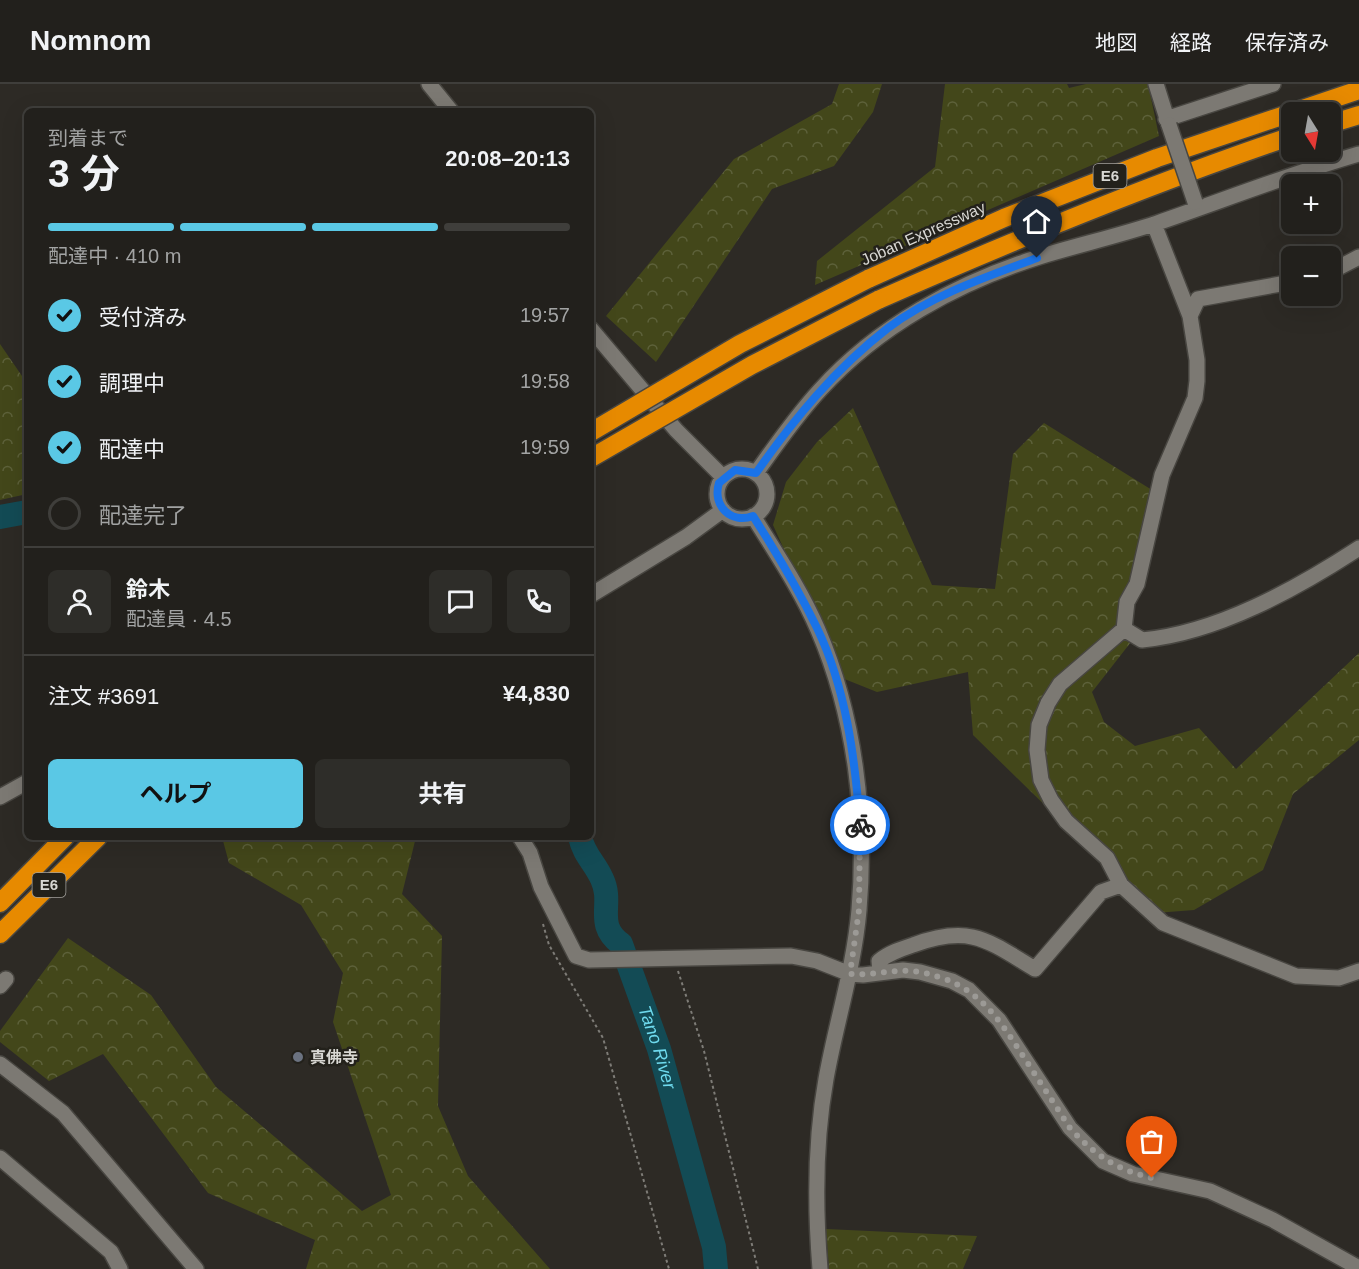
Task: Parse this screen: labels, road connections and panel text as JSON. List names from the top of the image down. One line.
{"streets":{"highway":["E6","Joban Expressway"]},"water":["Tano River"],"places":["真佛寺"],"north":"bottom","page":{"header":"Nomnom","nav":["地図","経路","保存済み"],"map_buttons":["+","−"],"heading":["3 分","到着まで","20:08–20:13"],"panel":["鈴木","配達員 · 4.5","注文 #3691","¥4,830"],"bar":"配達中 · 410 m","list":[["受付済み","19:57"],["調理中","19:58"],["配達中","19:59"],"配達完了"],"buttons":["ヘルプ","共有"]}}
